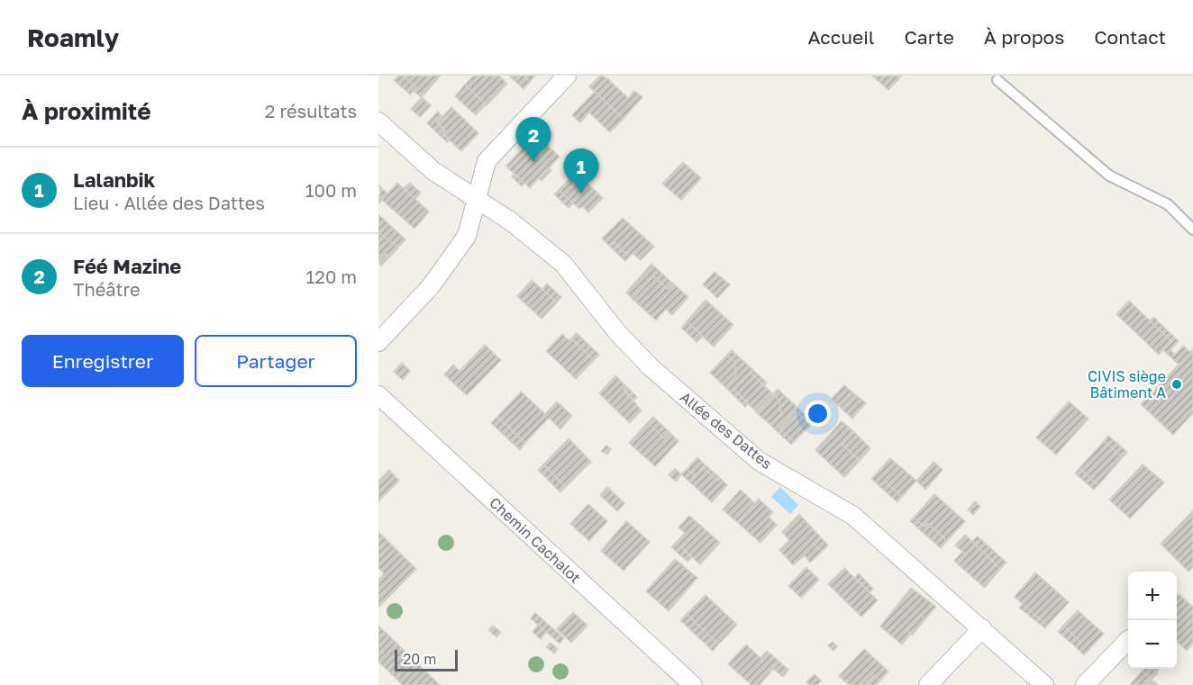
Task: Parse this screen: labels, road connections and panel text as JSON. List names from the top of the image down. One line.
{"streets":{"street":["Allée des Dattes","Chemin Cachalot"]},"places":["CIVIS siège Bâtiment A"],"scale_bar":"20 m","page":{"header":"Roamly","nav":["Accueil","Carte","À propos","Contact"],"heading":["À proximité","2 résultats"],"pins":["2","1"],"list":[{"mark":"1","name":"Lalanbik","note":"Lieu · Allée des Dattes","value":"100 m"},{"mark":"2","name":"Féé Mazine","note":"Théâtre","value":"120 m"}],"buttons":["Enregistrer","Partager"],"map_buttons":["+","−"],"scale":"20 m"}}
